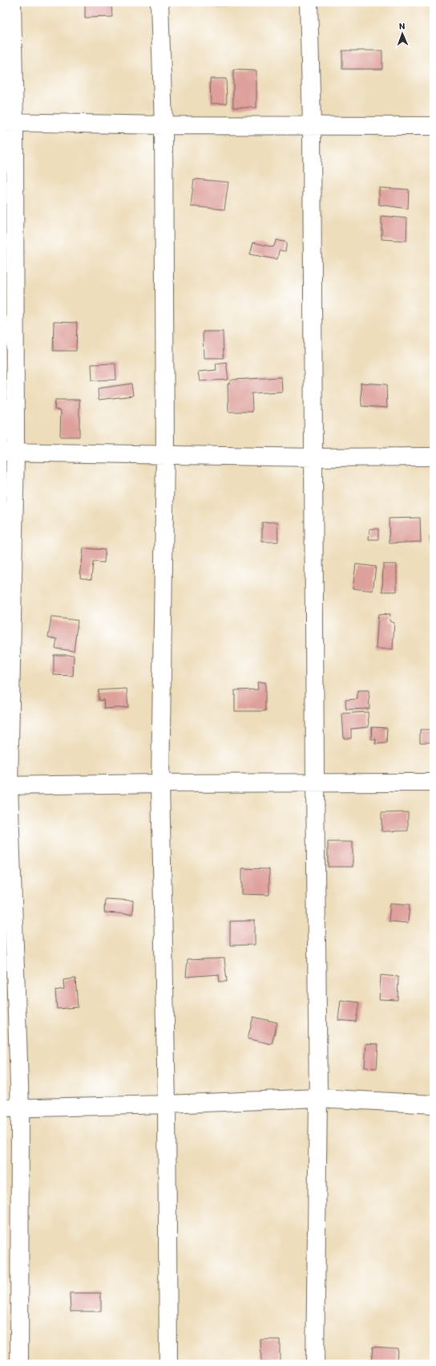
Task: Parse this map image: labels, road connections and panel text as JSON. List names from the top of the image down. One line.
{"north":"top"}
